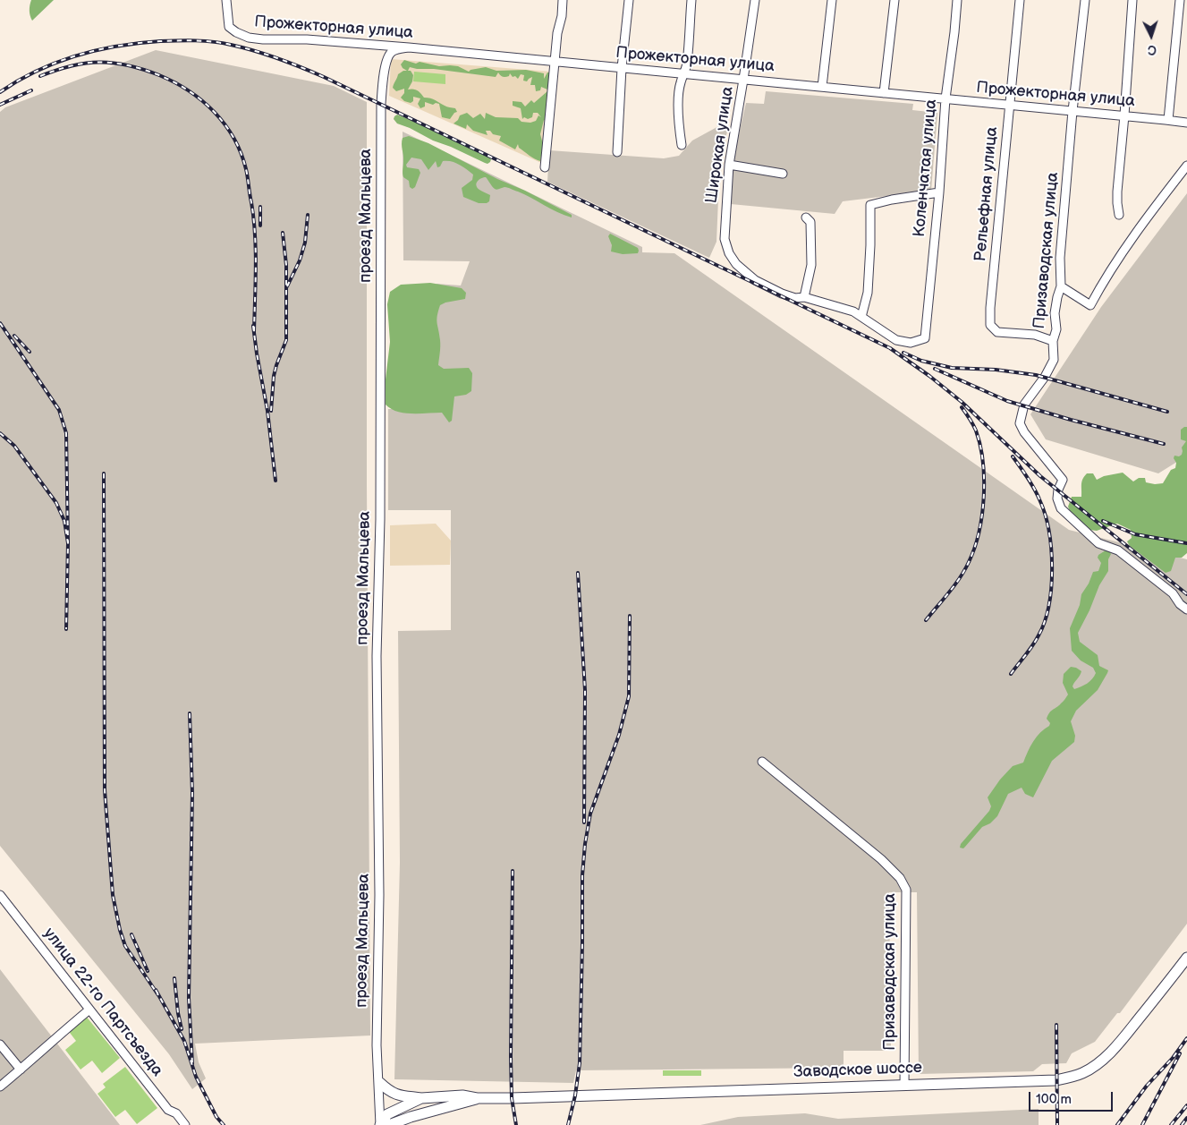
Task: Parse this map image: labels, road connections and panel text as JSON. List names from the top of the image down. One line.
{"streets":{"main road":["Заводское шоссе"],"street":["Прожекторная улица","Широкая улица","Коленчатая улица","Рельефная улица","проезд Мальцева","Призаводская улица","улица 22-го Партсъезда"]},"crossings":[["Прожекторная улица","Широкая улица"],["Прожекторная улица","Коленчатая улица"],["Прожекторная улица","Рельефная улица"],["Прожекторная улица","проезд Мальцева"],["Прожекторная улица","Призаводская улица"],["Рельефная улица","Призаводская улица"],["проезд Мальцева","Заводское шоссе"],["Призаводская улица","Заводское шоссе"]],"scale_bar":"100 m","north":"bottom"}
